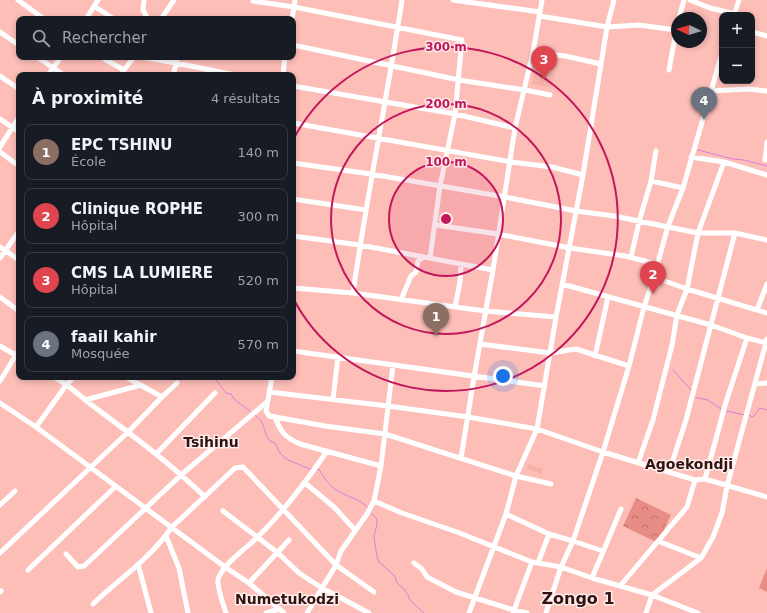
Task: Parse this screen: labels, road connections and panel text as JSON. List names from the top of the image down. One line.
{"districts":["Tsihinu","Agoekondji","Zongo 1","Numetukodzi"],"north":"left","page":{"map_buttons":["+","−"],"search":"Rechercher","pins":["3","4","2","1"],"heading":["À proximité","4 résultats"],"list":[{"mark":"1","name":"EPC TSHINU","note":"École","value":"140 m"},{"mark":"2","name":"Clinique ROPHE","note":"Hôpital","value":"300 m"},{"mark":"3","name":"CMS LA LUMIERE","note":"Hôpital","value":"520 m"},{"mark":"4","name":"faail kahir","note":"Mosquée","value":"570 m"}]},"rings":["300 m","200 m","100 m"]}
